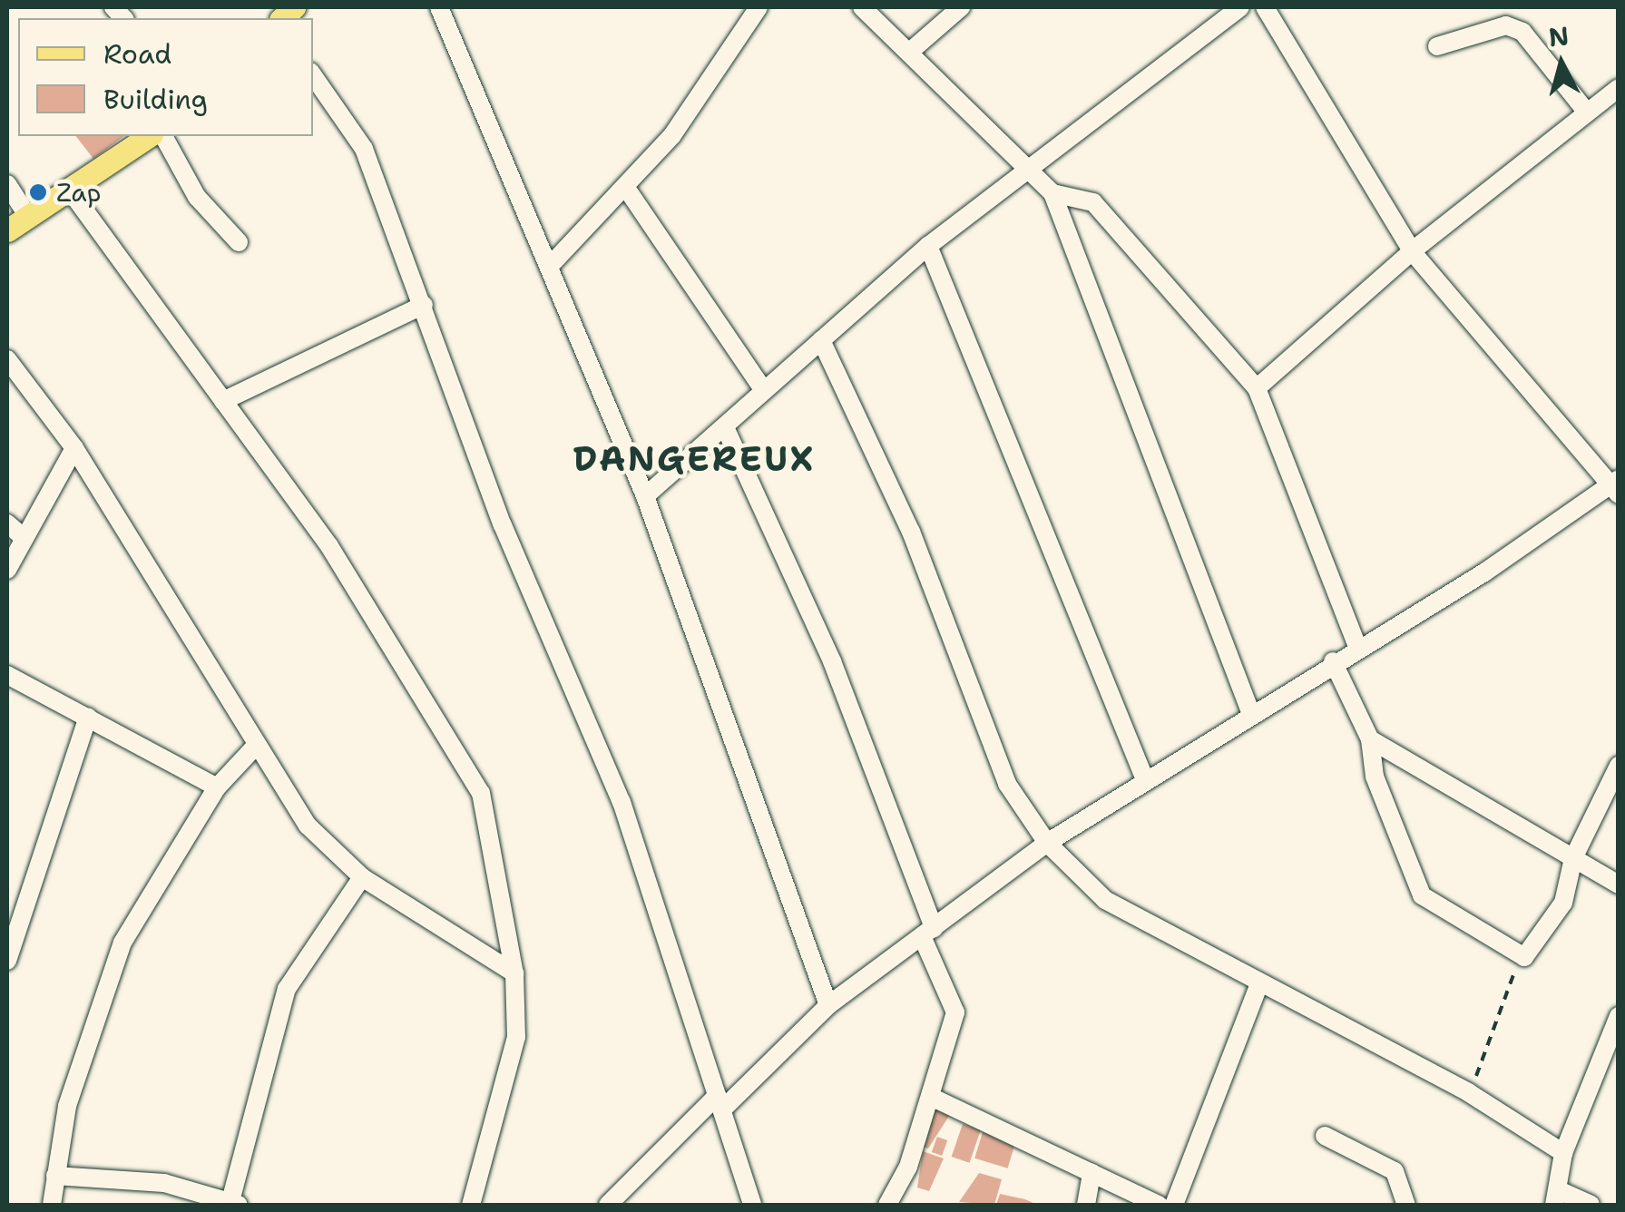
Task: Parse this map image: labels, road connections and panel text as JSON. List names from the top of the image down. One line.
{"districts":["DANGEREUX"],"places":["Zap"],"legend":["Road","Building"],"north":"top"}
